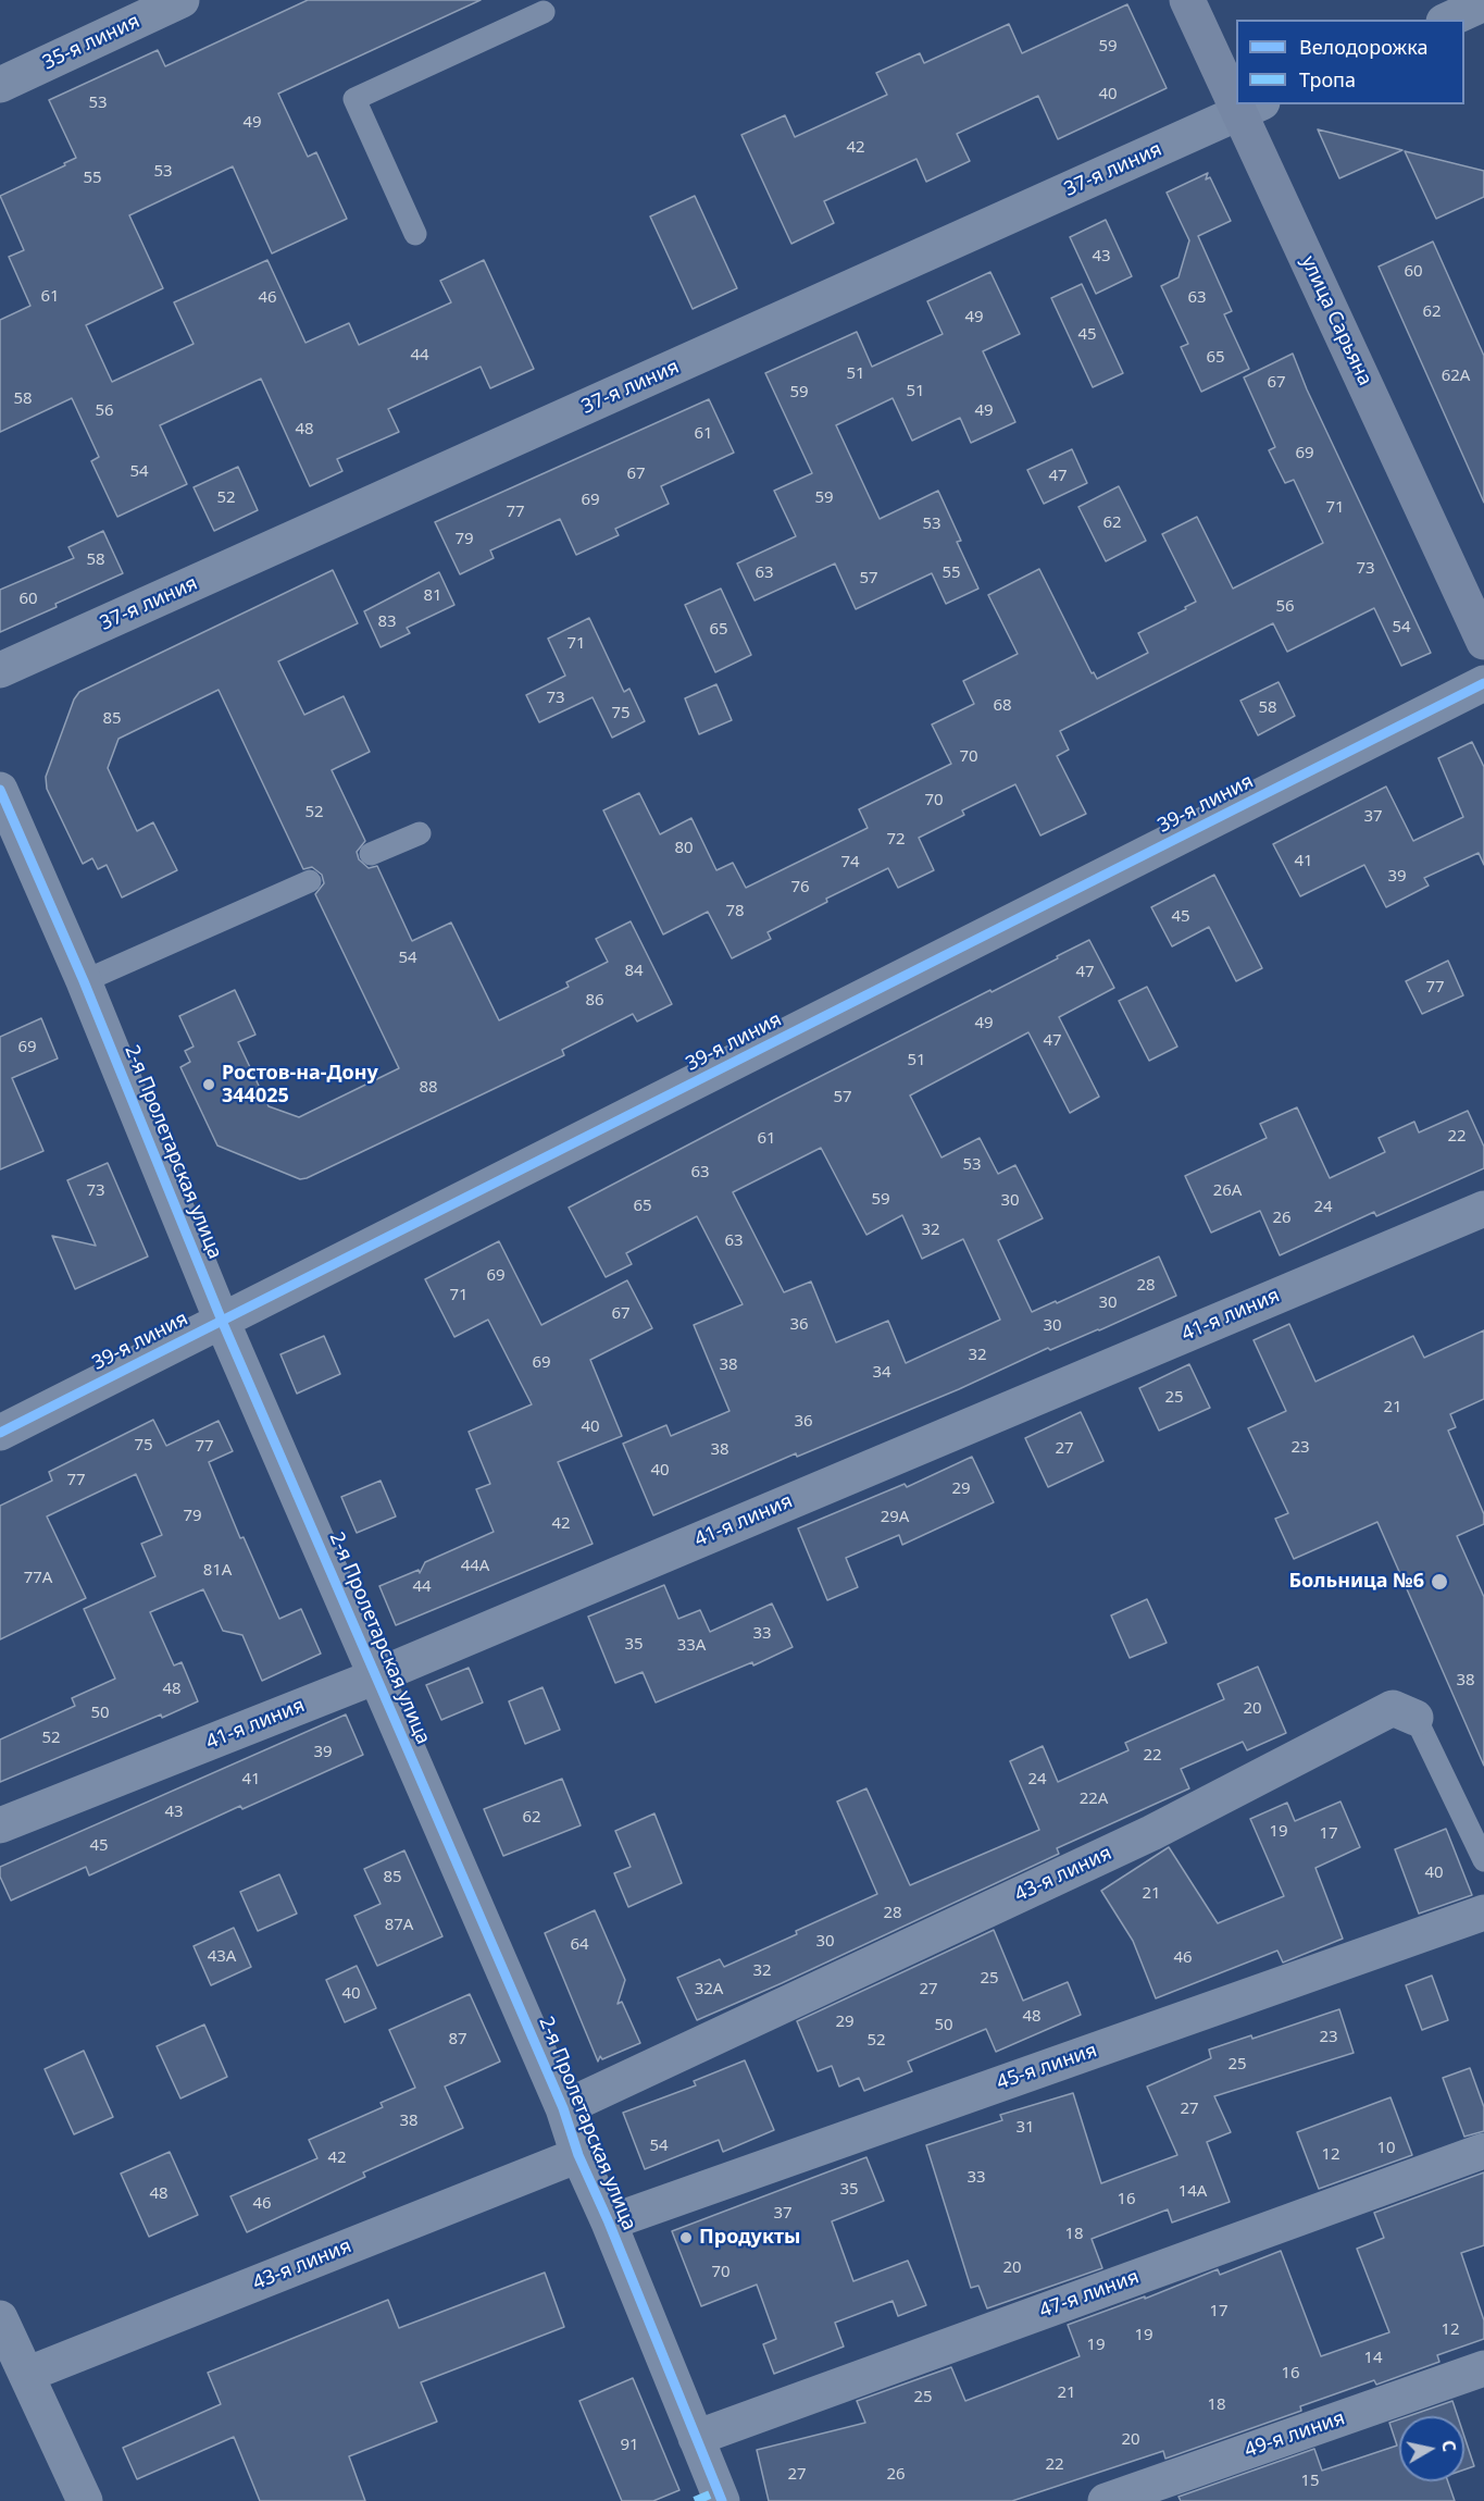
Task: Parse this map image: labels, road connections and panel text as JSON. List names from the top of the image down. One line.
{"streets":{"main road":["улица Сарьяна"],"street":["35-я линия","37-я линия","39-я линия","2-я Пролетарская улица","41-я линия","43-я линия","45-я линия","47-я линия","49-я линия"]},"crossings":[["37-я линия","улица Сарьяна"],["39-я линия","2-я Пролетарская улица"],["2-я Пролетарская улица","41-я линия"],["2-я Пролетарская улица","43-я линия"],["2-я Пролетарская улица","45-я линия"],["2-я Пролетарская улица","47-я линия"]],"places":["Ростов-на-Дону 344025","Больница №6","Продукты"],"house_numbers":["59","40","53","49","42","53","55","43","60","61","46","63","62","49","45","44","65","51","62А","67","51","59","58","56","49","48","61","69","54","67","47","52","59","69","71","77","62","53","79","58","73","63","55","57","81","60","56","83","54","65","71","73","68","58","75","85","70","70","52","37","72","80","41","74","39","76","78","45","54","84","47","77","86","49","47","69","51","88","57","22","61","53","63","73","26А","59","30","65","24","26","32","63","69","28","71","30","67","36","30","32","69","38","34","25","21","36","40","75","77","23","27","38","40","77","29","79","29А","42","44А","81А","77А","44","33","35","33А","38","48","20","50","52","39","22","41","24","22А","43","62","19","17","45","40","85","21","28","87А","30","64","43А","46","32","25","32А","27","40","48","29","50","23","87","52","25","27","38","31","54","10","12","42","33","35","14А","48","16","46","37","18","20","70","17","12","19","19","14","16","21","25","18","20","91","22","27","26","15"],"legend":["Велодорожка","Тропа"],"north":"right"}
